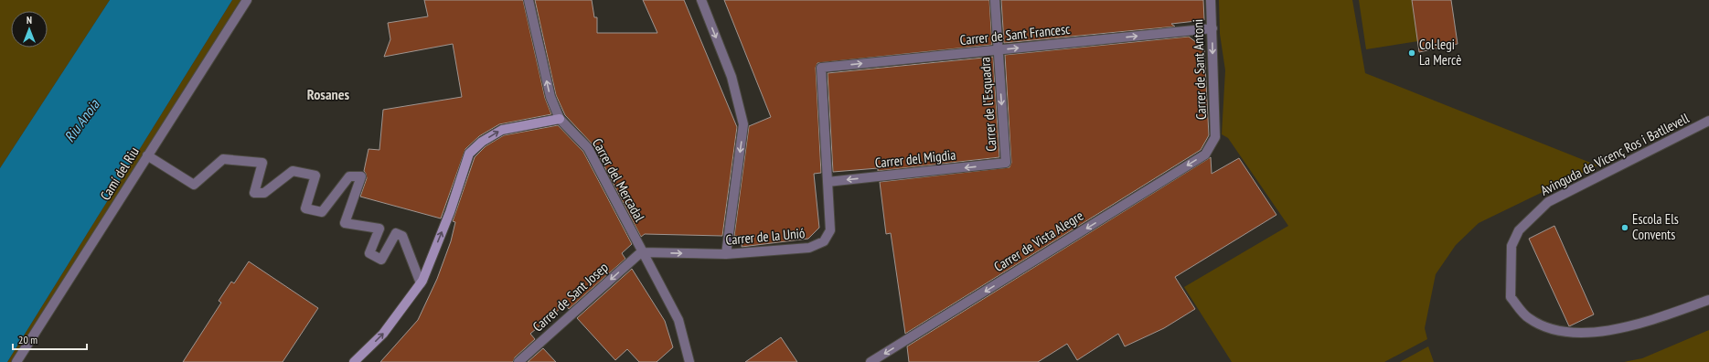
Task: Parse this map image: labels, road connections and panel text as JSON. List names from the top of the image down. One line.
{"streets":{"street":["Carrer de Sant Francesc","Carrer de Sant Antoni","Carrer de l'Esquadra","Avinguda de Vicenç Ros i Batllevell","Carrer del Migdia","Camí del Riu","Carrer del Mercadal","Carrer de la Unió","Carrer de Vista Alegre","Carrer de Sant Josep"]},"crossings":[["Carrer de Sant Francesc","Carrer de Sant Antoni"],["Carrer de Sant Francesc","Carrer de l'Esquadra"],["Carrer de Sant Francesc","Carrer de la Unió"],["Carrer de Sant Antoni","Carrer de Vista Alegre"],["Carrer de l'Esquadra","Carrer del Migdia"],["Carrer del Migdia","Carrer de la Unió"],["Carrer del Mercadal","Carrer de la Unió"],["Carrer del Mercadal","Carrer de Sant Josep"],["Carrer de la Unió","Carrer de Sant Josep"]],"one_way":["Carrer de Sant Francesc","Carrer de Sant Antoni","Carrer de l'Esquadra","Carrer del Migdia","Carrer de Vista Alegre","Carrer de Sant Josep"],"districts":["Rosanes"],"water":["Riu Anoia"],"places":["Col·legi La Mercè","Escola Els Convents"],"scale_bar":"20 m","north":"top"}
